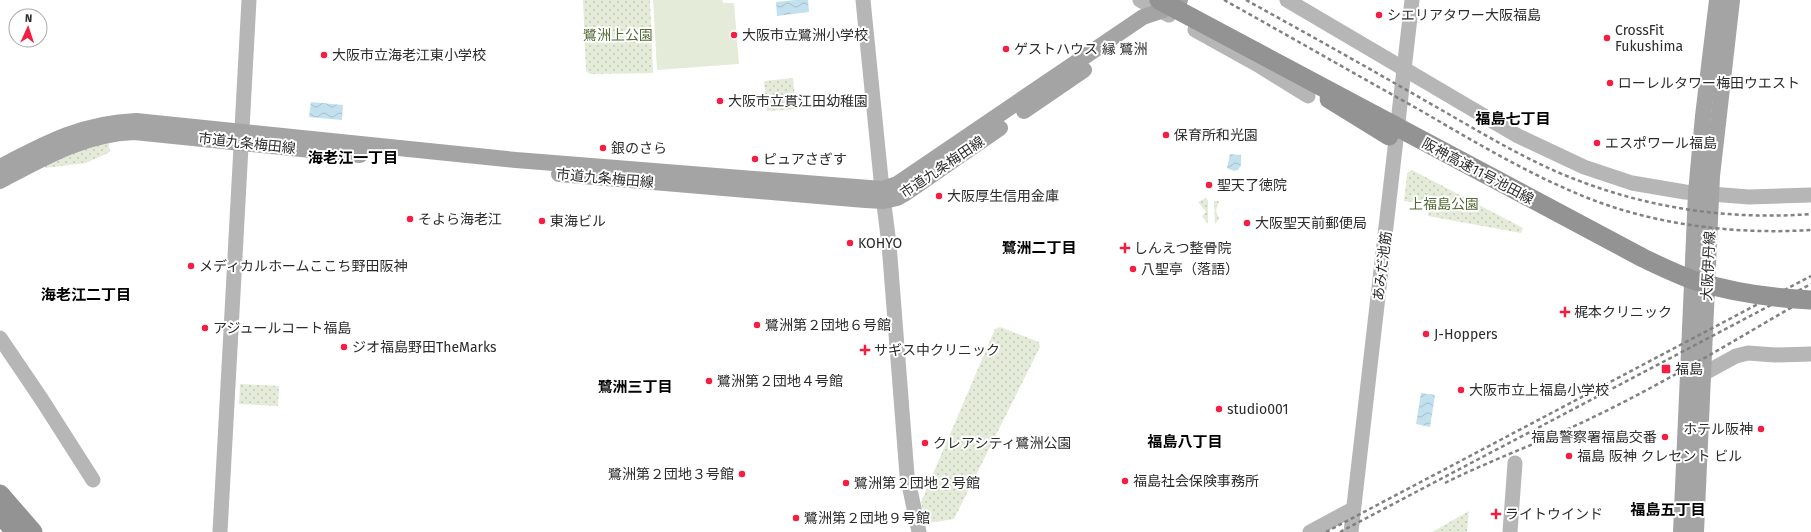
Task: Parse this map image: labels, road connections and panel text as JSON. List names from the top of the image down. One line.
{"streets":{"highway":["阪神高速11号池田線"],"main road":["市道九条梅田線","大阪伊丹線"],"street":["あみだ池筋"]},"crossings":[["市道九条梅田線","阪神高速11号池田線"]],"districts":["福島七丁目","海老江一丁目","鷺洲二丁目","海老江二丁目","鷺洲三丁目","福島八丁目","福島五丁目"],"parks":["鷺洲上公園","上福島公園"],"places":{"other":["シエリアタワー大阪福島","大阪市立鷺洲小学校","CrossFit Fukushima","ゲストハウス 縁 鷺洲","大阪市立海老江東小学校","ローレルタワー梅田ウエスト","大阪市立貫江田幼稚園","保育所和光園","エスポワール福島","銀のさら","ピュアさぎす","聖天了徳院","大阪厚生信用金庫","そよら海老江","東海ビル","大阪聖天前郵便局","KOHYO","メディカルホームここち野田阪神","八聖亭（落語）","鷺洲第２団地６号館","アジュールコート福島","J-Hoppers","ジオ福島野田TheMarks","鷺洲第２団地４号館","大阪市立上福島小学校","studio001","ホテル阪神","福島警察署福島交番","クレアシティ鷺洲公園","福島 阪神 クレセント ビル","鷺洲第２団地３号館","福島社会保険事務所","鷺洲第２団地２号館","鷺洲第２団地９号館"],"health":["しんえつ整骨院","梶本クリニック","サギス中クリニック","ライトウインド"],"transit":["福島"]},"north":"top"}
